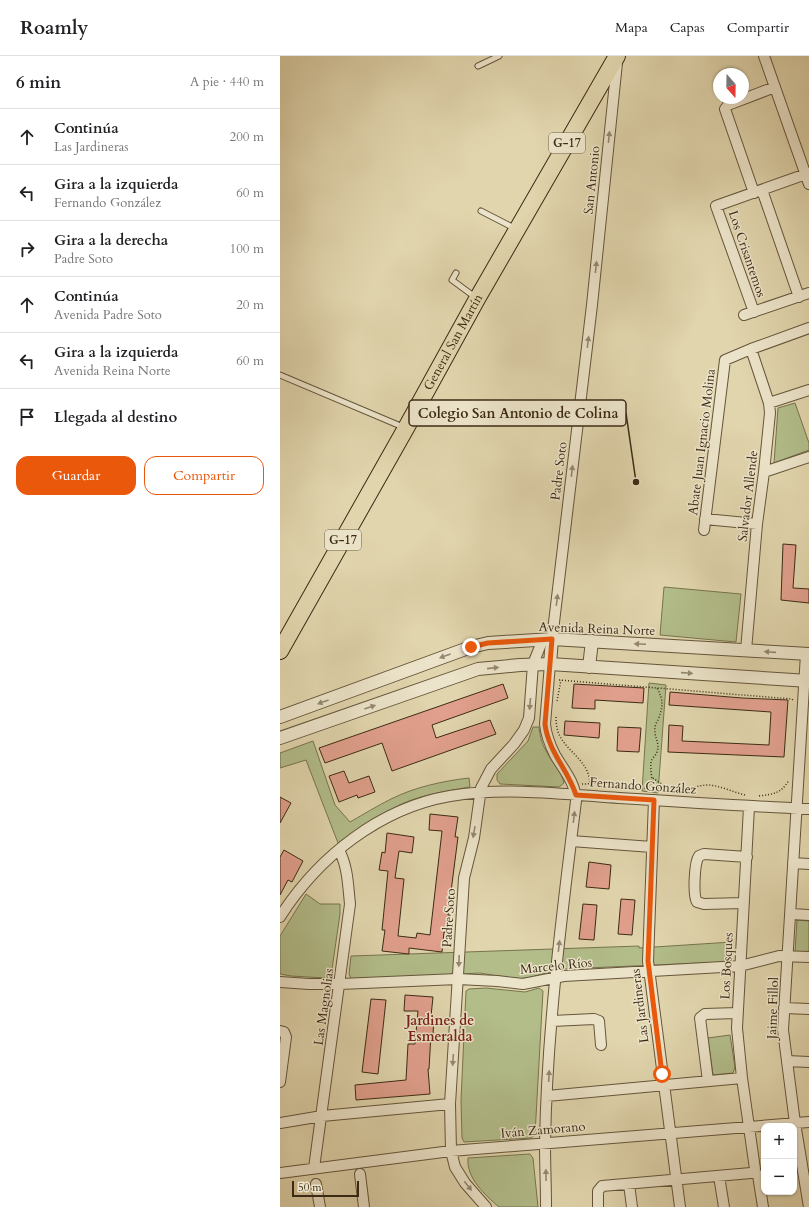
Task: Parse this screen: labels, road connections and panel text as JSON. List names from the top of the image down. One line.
{"streets":{"main road":["G-17","General San Martín"],"street":["San Antonio","Los Crisantemos","Abate Juan Ignacio Molina","Padre Soto","Salvador Allende","Avenida Reina Norte","Fernando González","Marcelo Ríos","Los Bosques","Las Jardineras","Las Magnolias","Jaime Fillol","Iván Zamorano"]},"crossings":[["San Antonio","General San Martín"],["San Antonio","Padre Soto"],["Abate Juan Ignacio Molina","Salvador Allende"],["Padre Soto","Avenida Reina Norte"],["Padre Soto","Fernando González"],["Padre Soto","Marcelo Ríos"],["Padre Soto","Iván Zamorano"],["Salvador Allende","Avenida Reina Norte"],["Avenida Reina Norte","Fernando González"],["Avenida Reina Norte","Jaime Fillol"],["Fernando González","Los Bosques"],["Fernando González","Las Jardineras"],["Fernando González","Las Magnolias"],["Fernando González","Jaime Fillol"],["Marcelo Ríos","Los Bosques"],["Marcelo Ríos","Las Jardineras"],["Marcelo Ríos","Las Magnolias"],["Marcelo Ríos","Jaime Fillol"],["Los Bosques","Iván Zamorano"],["Las Jardineras","Iván Zamorano"],["Las Magnolias","Iván Zamorano"],["Jaime Fillol","Iván Zamorano"]],"one_way":["San Antonio"],"districts":["Jardines de Esmeralda"],"places":["Colegio San Antonio de Colina"],"scale_bar":"50 m","north":"bottom","page":{"header":"Roamly","nav":["Mapa","Capas","Compartir"],"heading":["6 min","A pie · 440 m"],"list":[["Continúa","Las Jardineras","200 m"],["Gira a la izquierda","Fernando González","60 m"],["Gira a la derecha","Padre Soto","100 m"],["Continúa","Avenida Padre Soto","20 m"],["Gira a la izquierda","Avenida Reina Norte","60 m"],"Llegada al destino"],"buttons":["Guardar","Compartir"],"map_buttons":["+","−"],"scale":"50 m"}}
